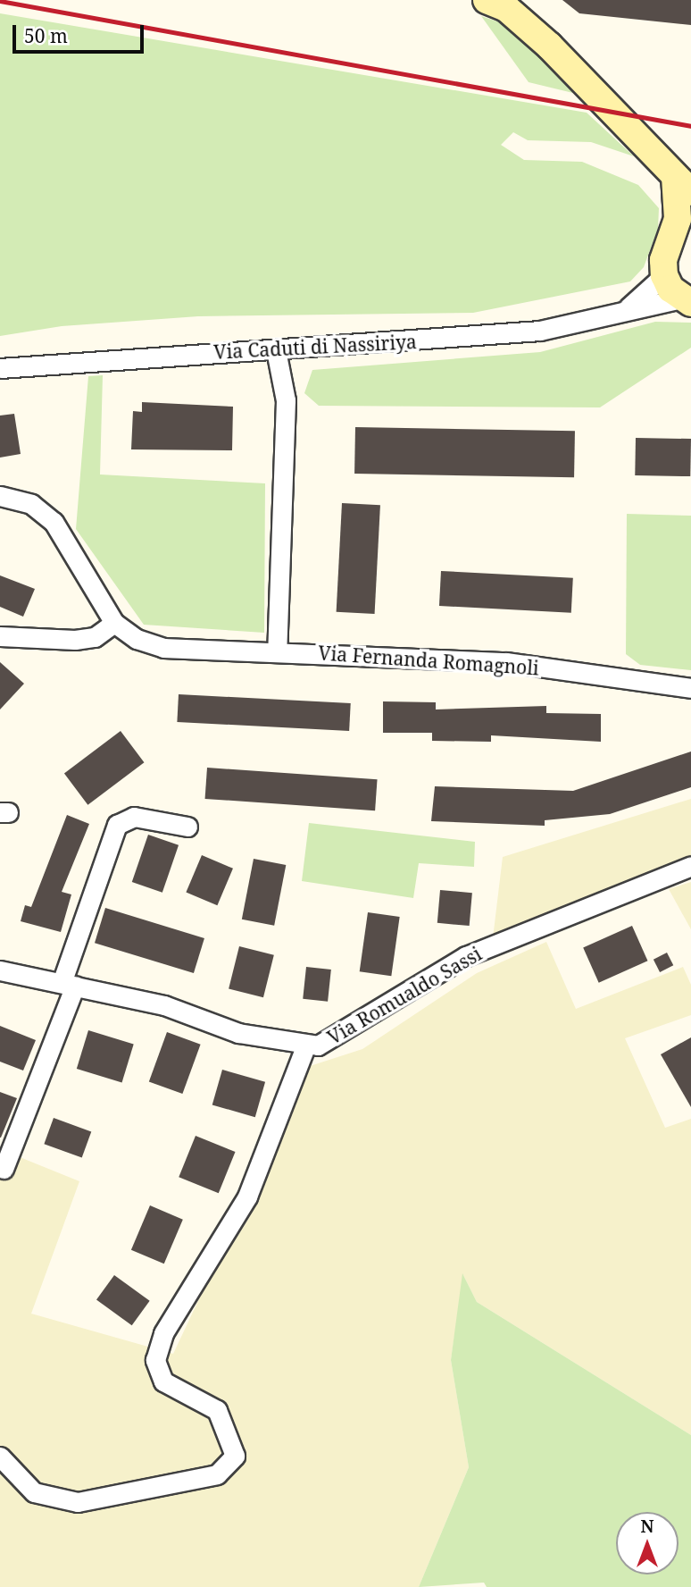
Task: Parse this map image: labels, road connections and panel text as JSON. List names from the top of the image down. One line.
{"streets":{"street":["Via Caduti di Nassiriya","Via Fernanda Romagnoli","Via Romualdo Sassi"]},"scale_bar":"50 m","north":"top"}
